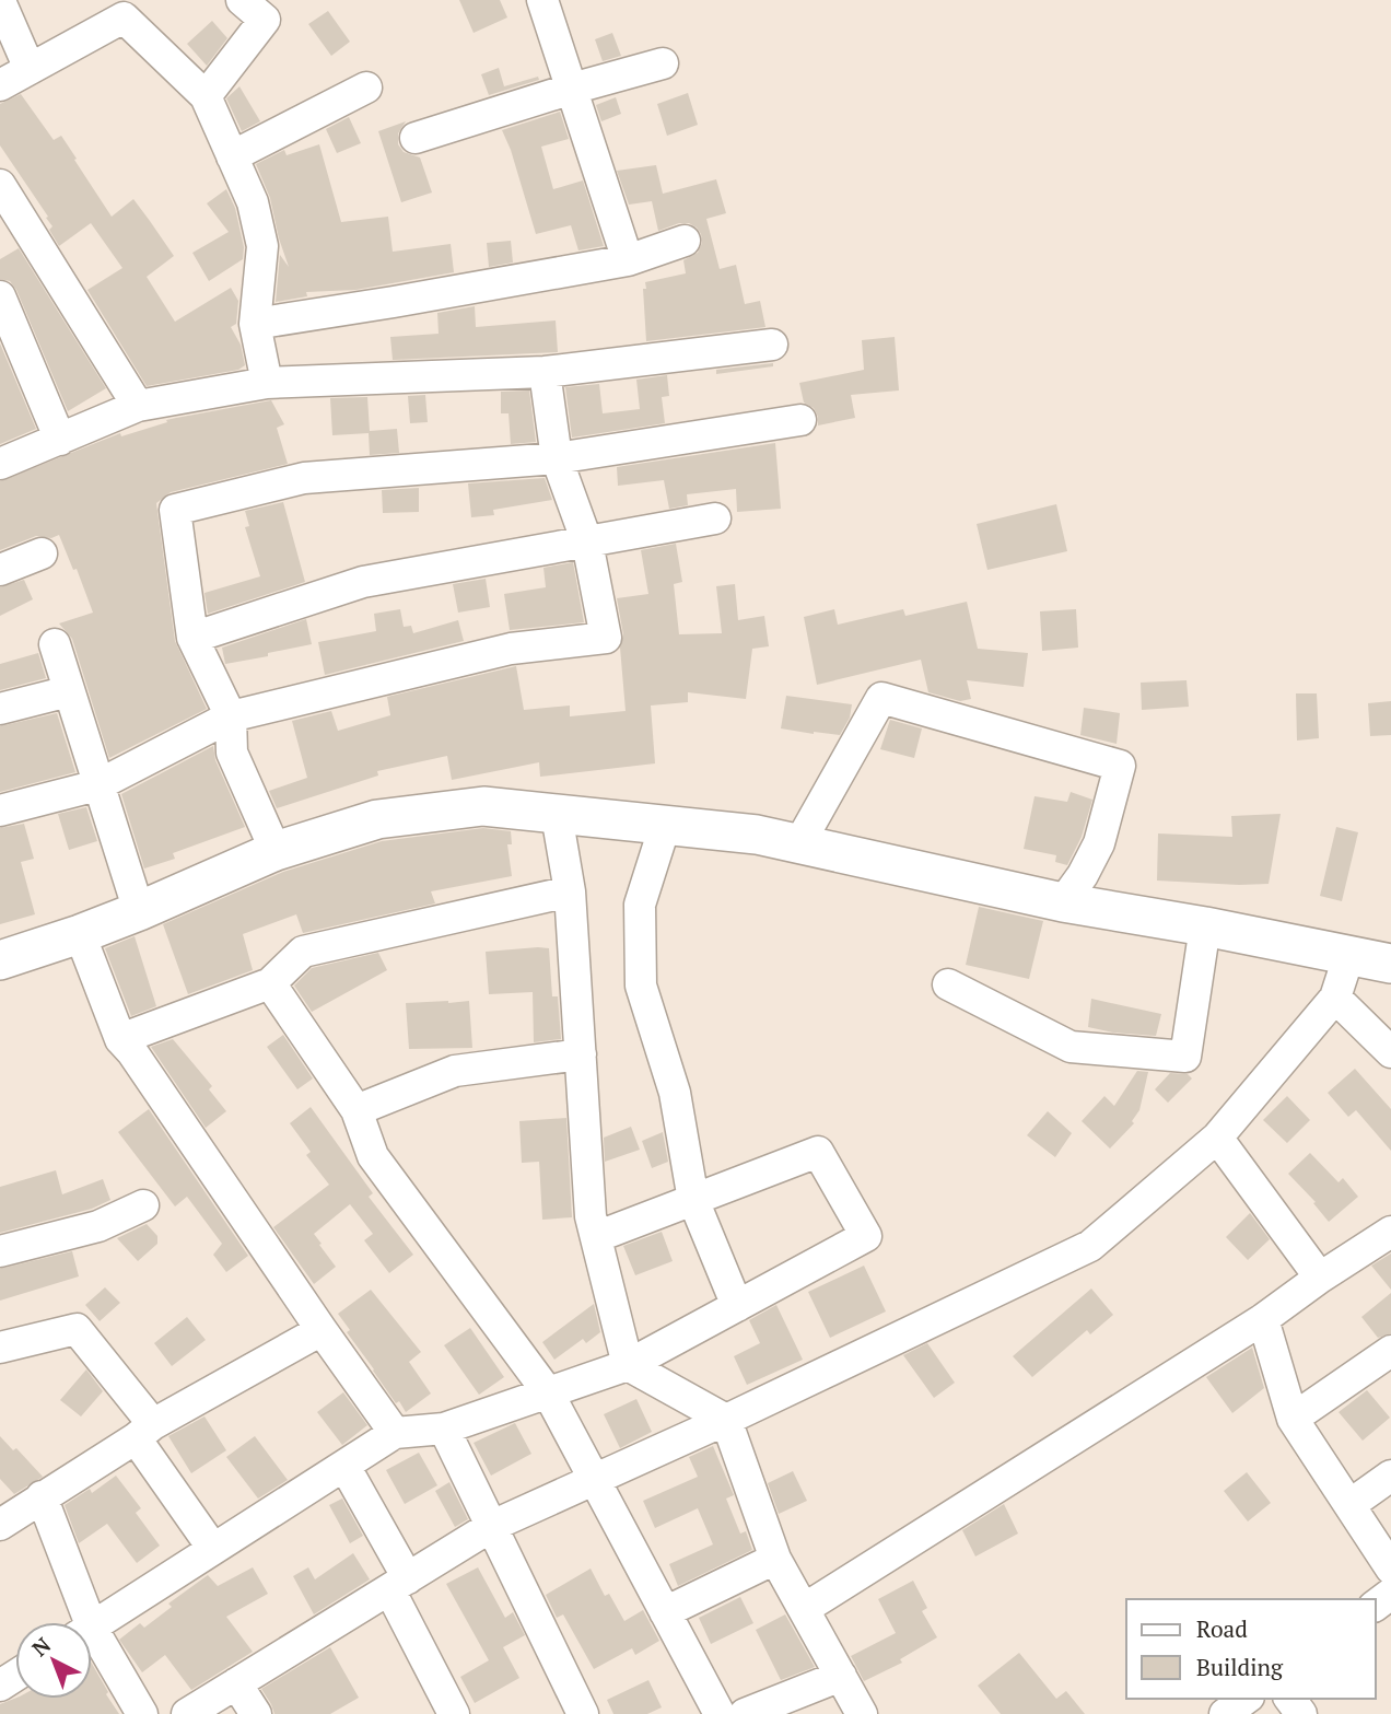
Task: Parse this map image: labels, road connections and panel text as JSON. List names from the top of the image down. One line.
{"legend":["Road","Building"],"north":"top left"}
